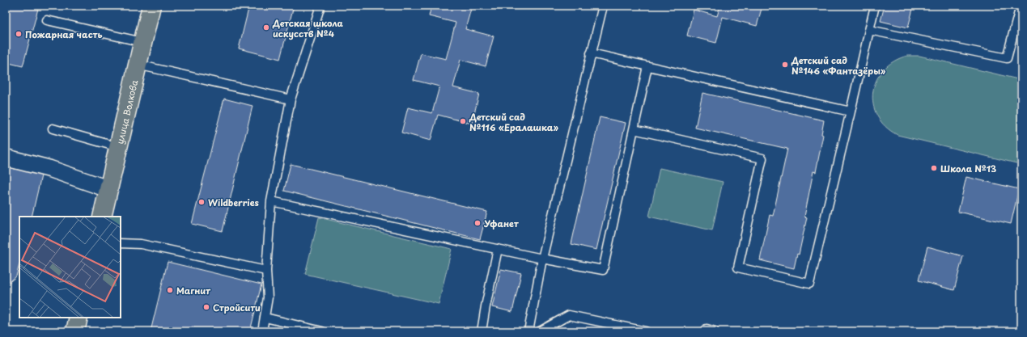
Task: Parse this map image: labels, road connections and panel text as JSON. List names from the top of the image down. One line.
{"streets":{"main road":["улица Волкова"]},"places":["Детская школа искусств №4","Пожарная часть","Детский сад №146 «Фантазёры»","Детский сад №116 «Ералашка»","Школа №13","Wildberries","Уфанет","Магнит","Стройсити"]}
